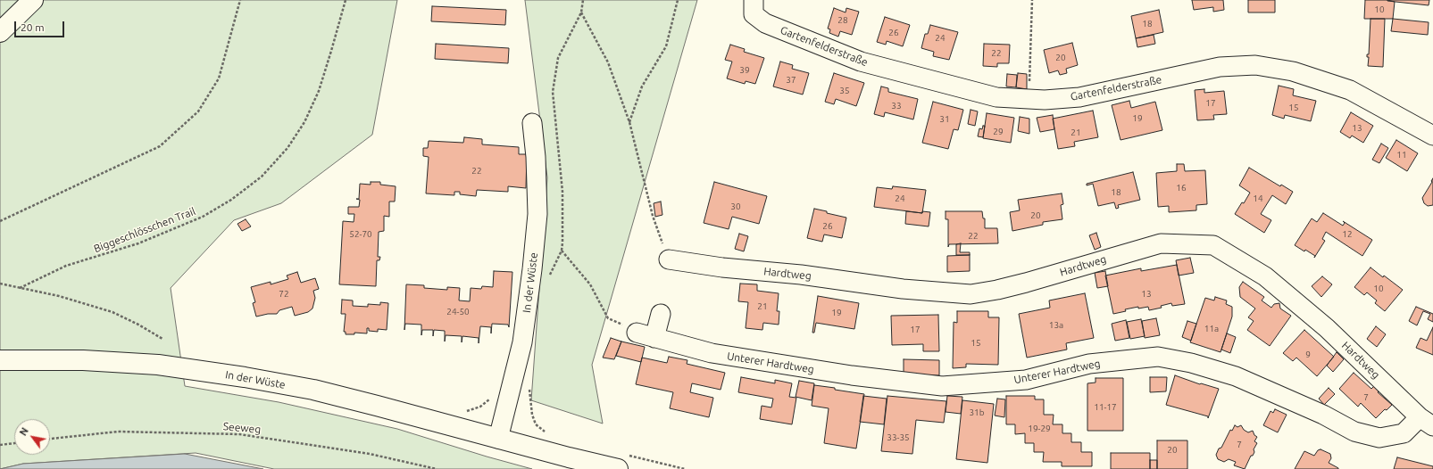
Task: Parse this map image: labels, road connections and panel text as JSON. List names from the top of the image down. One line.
{"streets":{"main road":["In der Wüste"],"street":["Gartenfelderstraße","Hardtweg","Unterer Hardtweg"],"path":["Biggeschlösschen Trail","Seeweg"]},"crossings":[["Hardtweg","Unterer Hardtweg"]],"house_numbers":["10","28","18","26","24","22","20","39","37","35","17","33","15","19","31","13","29","21","11","22","16","18","24","14","30","20","26","52-70","12","22","10","72","13","21","24-50","19","13a","11a","17","15","9","7","11-17","31b","19-29","33-35","7","20"],"scale_bar":"20 m","north":"top left"}
